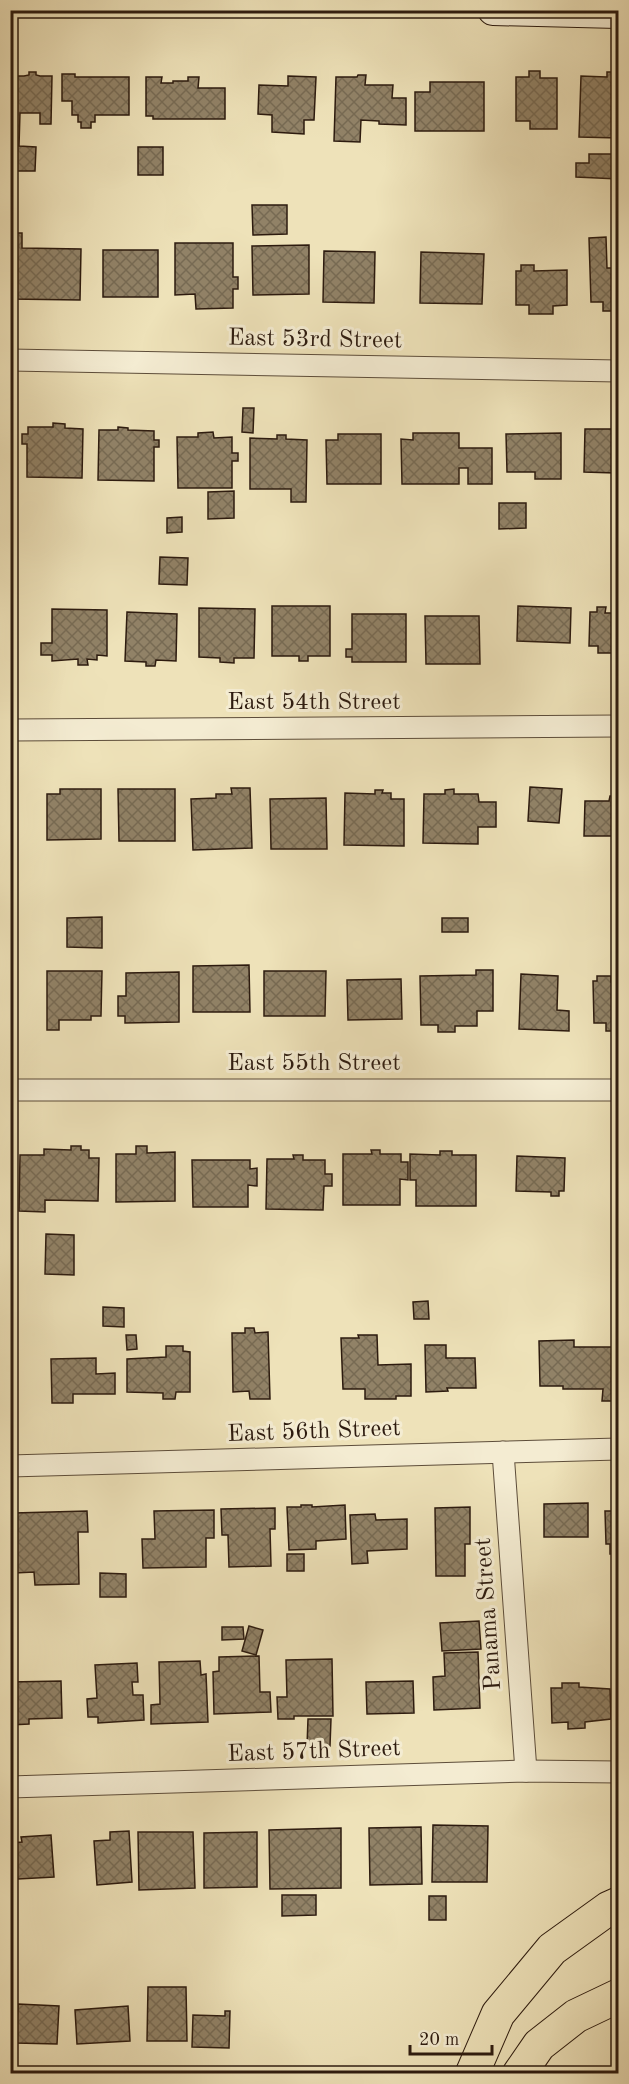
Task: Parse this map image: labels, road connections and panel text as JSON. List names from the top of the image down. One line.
{"streets":{"street":["East 53rd Street","East 54th Street","East 55th Street","East 56th Street","Panama Street","East 57th Street"]},"crossings":[["East 56th Street","Panama Street"],["Panama Street","East 57th Street"]],"scale_bar":"20 m"}
